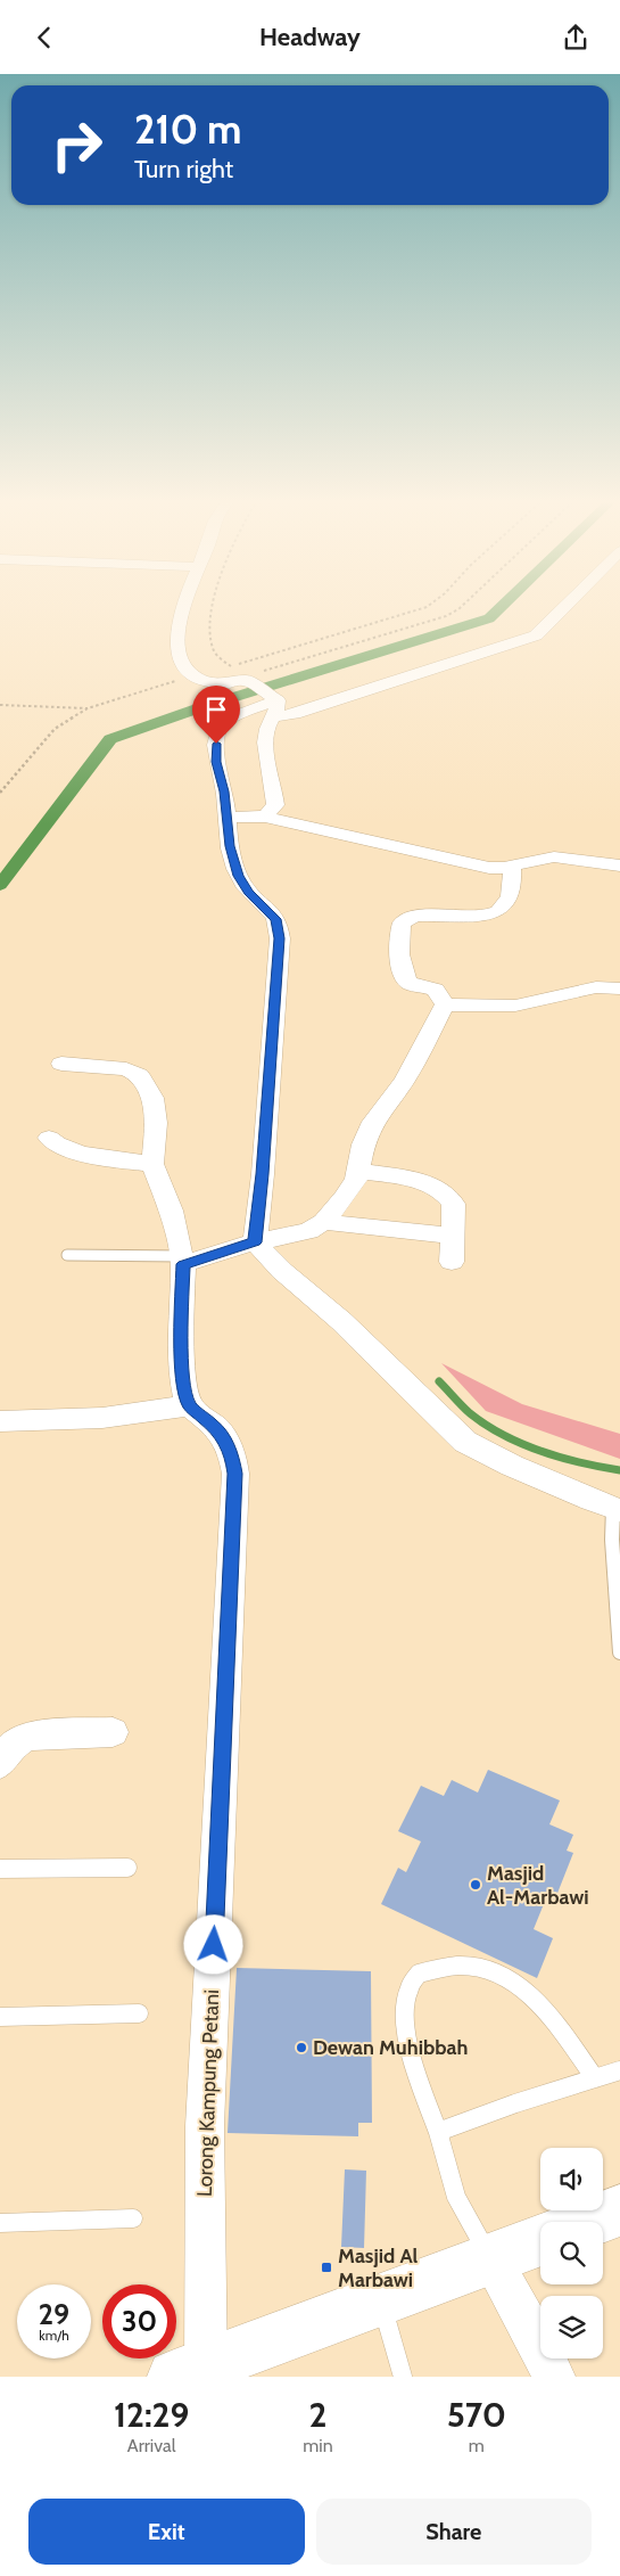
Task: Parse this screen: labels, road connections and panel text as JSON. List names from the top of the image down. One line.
{"streets":{"street":["Lorong Kampung Petani"]},"places":{"other":["Masjid Al-Marbawi","Dewan Muhibbah"],"transit":["Masjid Al Marbawi"]},"page":{"header":"Headway","turn":["210 m","Turn right"],"speed":"29 km/h","limit":"30","eta":["12:29","Arrival","2","min","570","m"],"buttons":["Exit","Share"]}}
